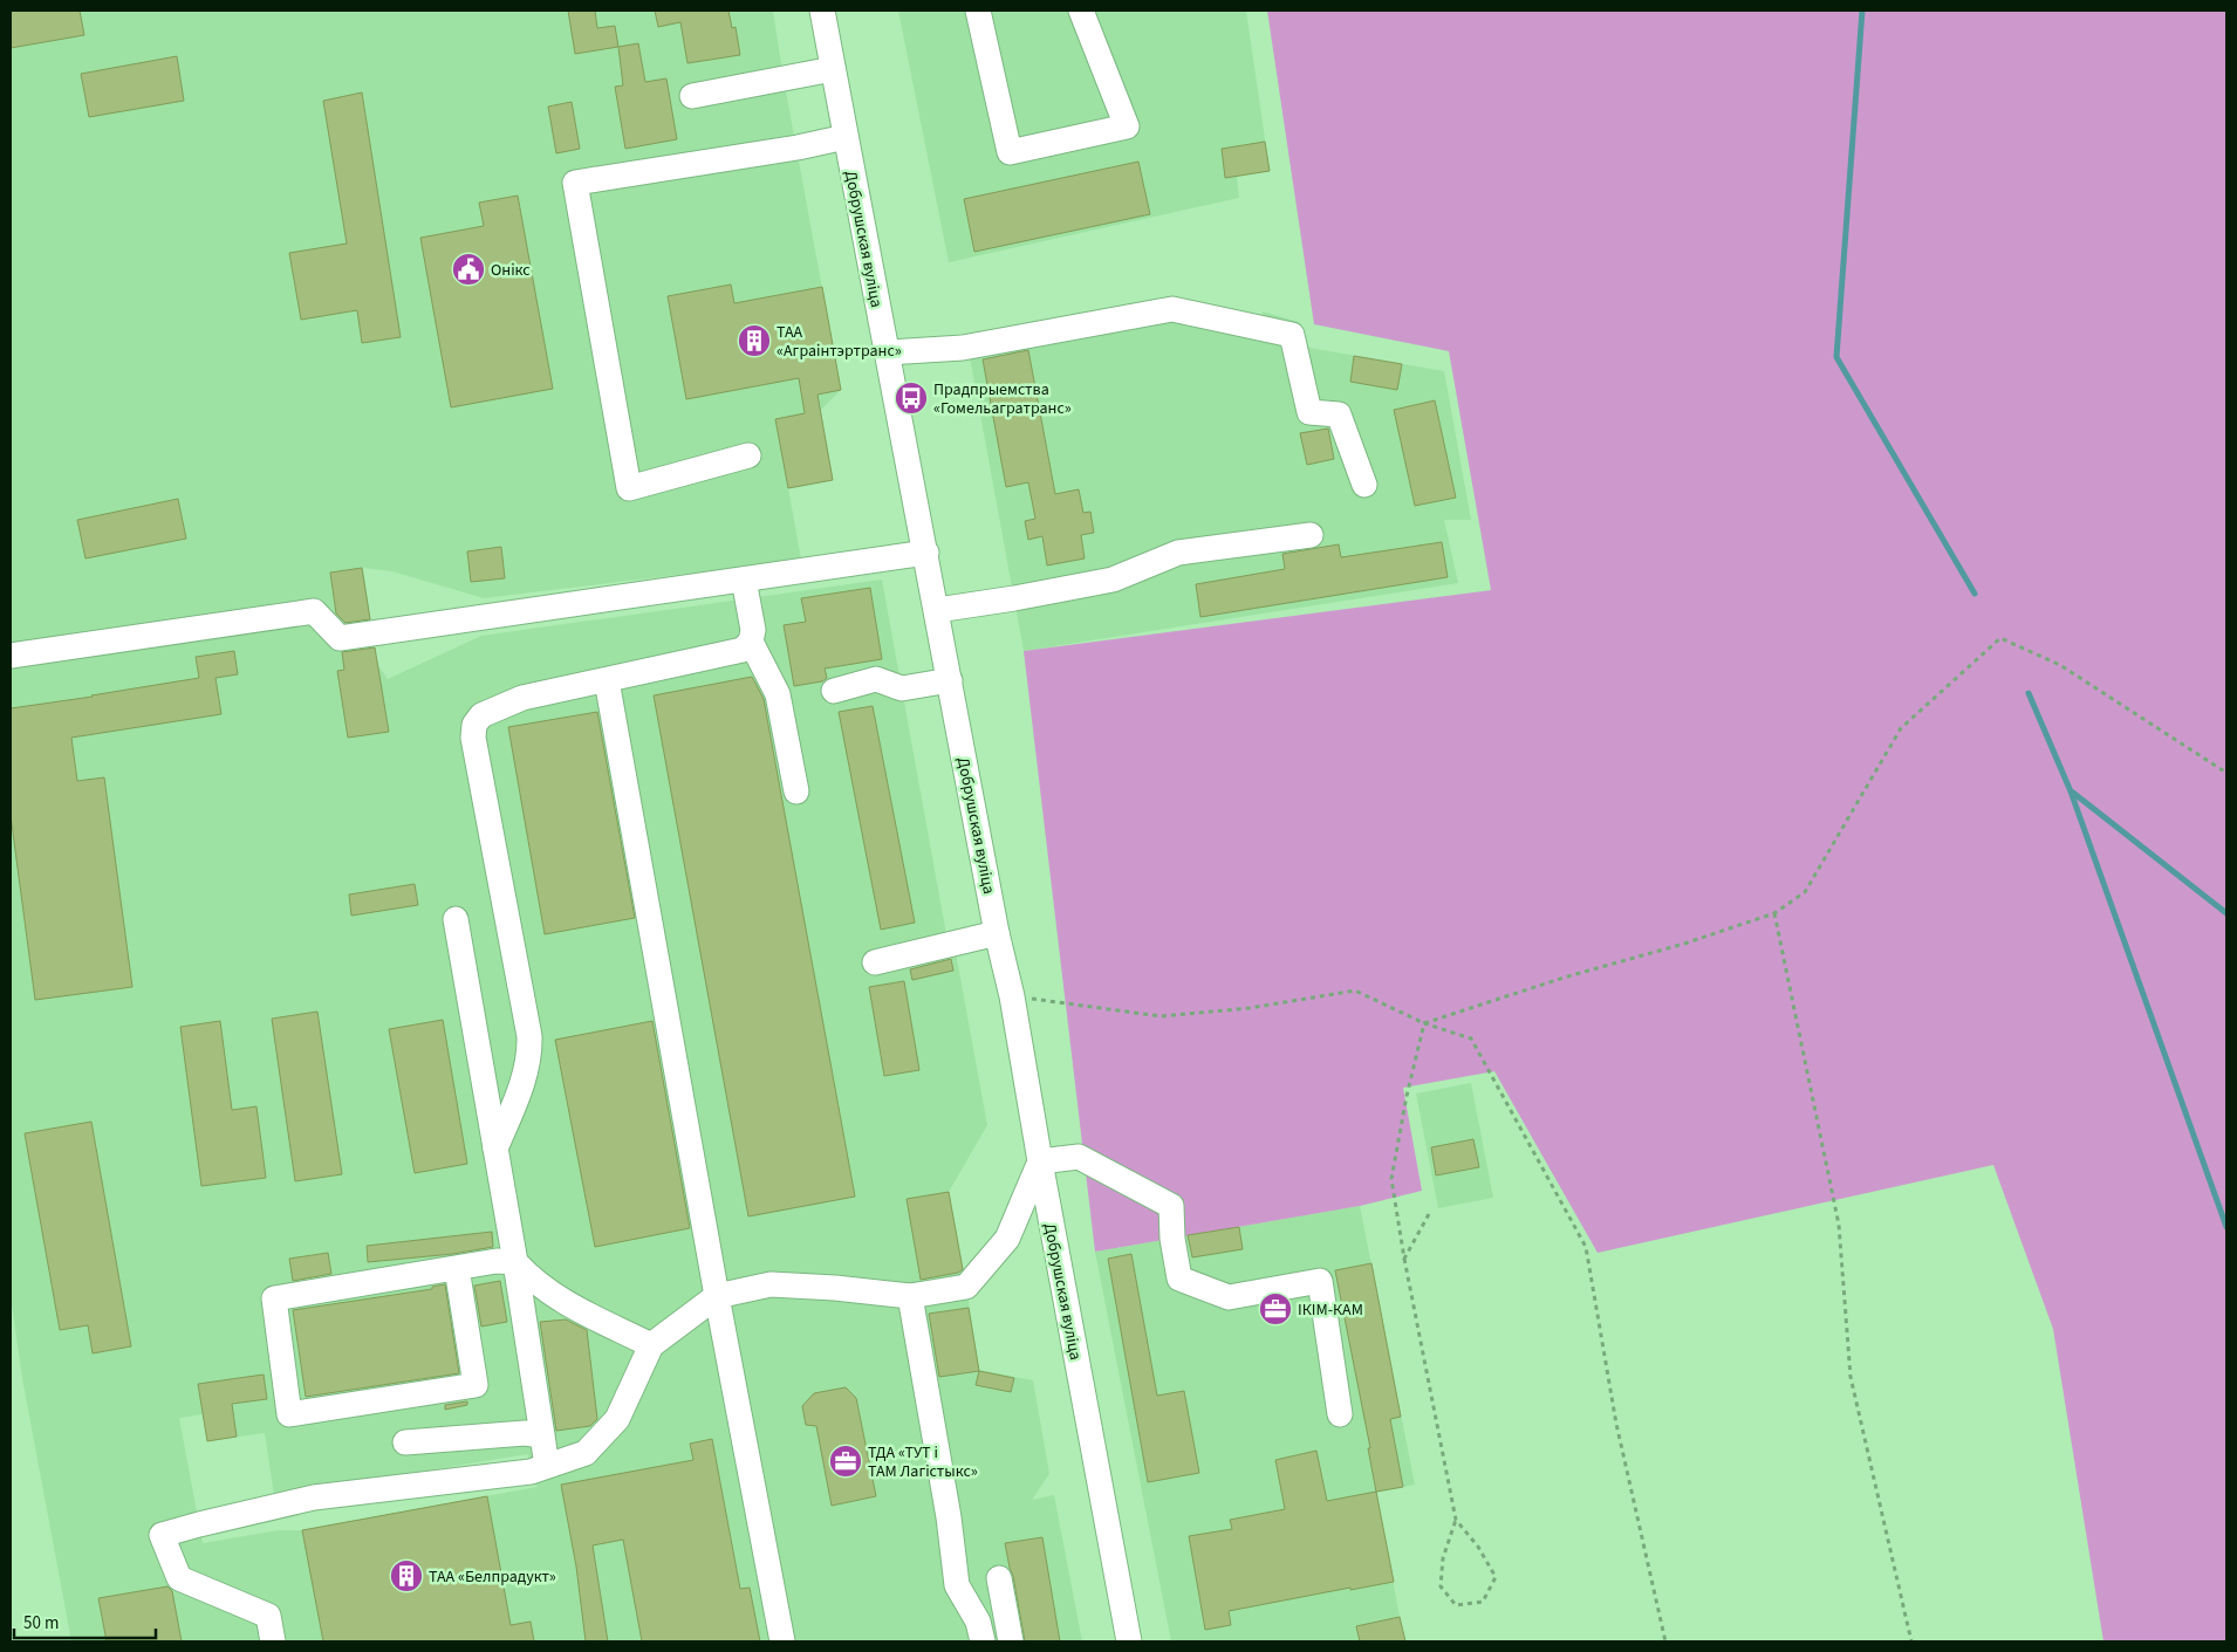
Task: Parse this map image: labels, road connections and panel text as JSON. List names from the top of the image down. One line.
{"streets":{"street":["Добрушская вуліца"]},"places":{"public building":["Онікс"],"building":["ТАА «Аграінтэртранс»","ТАА «Белпрадукт»"],"bus stop":["Прадпрыемства «Гомельагратранс»"],"office":["ІКІМ-КАМ","ТДА «ТУТ і ТАМ Лагістыкс»"]},"scale_bar":"50 m"}
